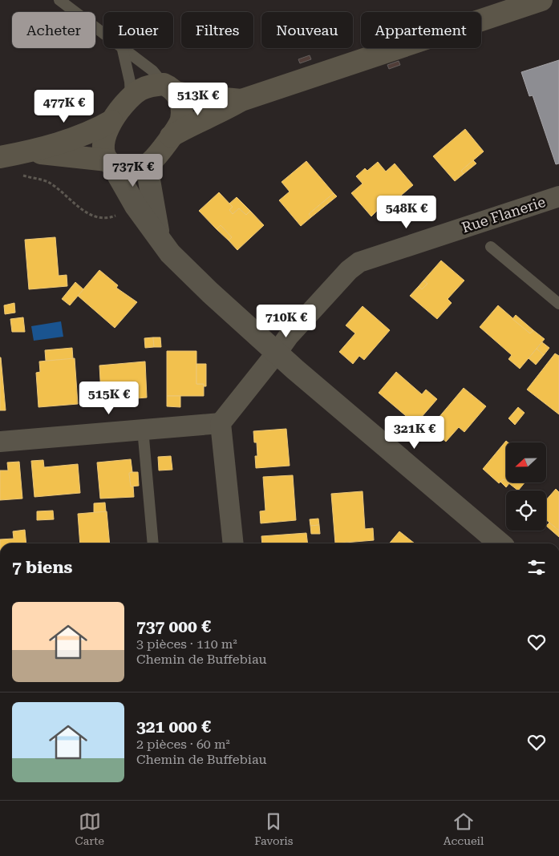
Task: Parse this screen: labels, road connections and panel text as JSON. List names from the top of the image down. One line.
{"streets":{"street":["Rue Flanerie"]},"north":"left","page":{"chip":["Acheter","Louer","Filtres","Nouveau","Appartement"],"price":["513K €","477K €","737K €","548K €","710K €","515K €","321K €"],"heading":"7 biens","list":[{"name":"737 000 €","note":"3 pièces · 110 m² · Chemin de Buffebiau"},{"name":"321 000 €","note":"2 pièces · 60 m² · Chemin de Buffebiau"}],"tabs":["Carte","Favoris","Accueil"]}}
